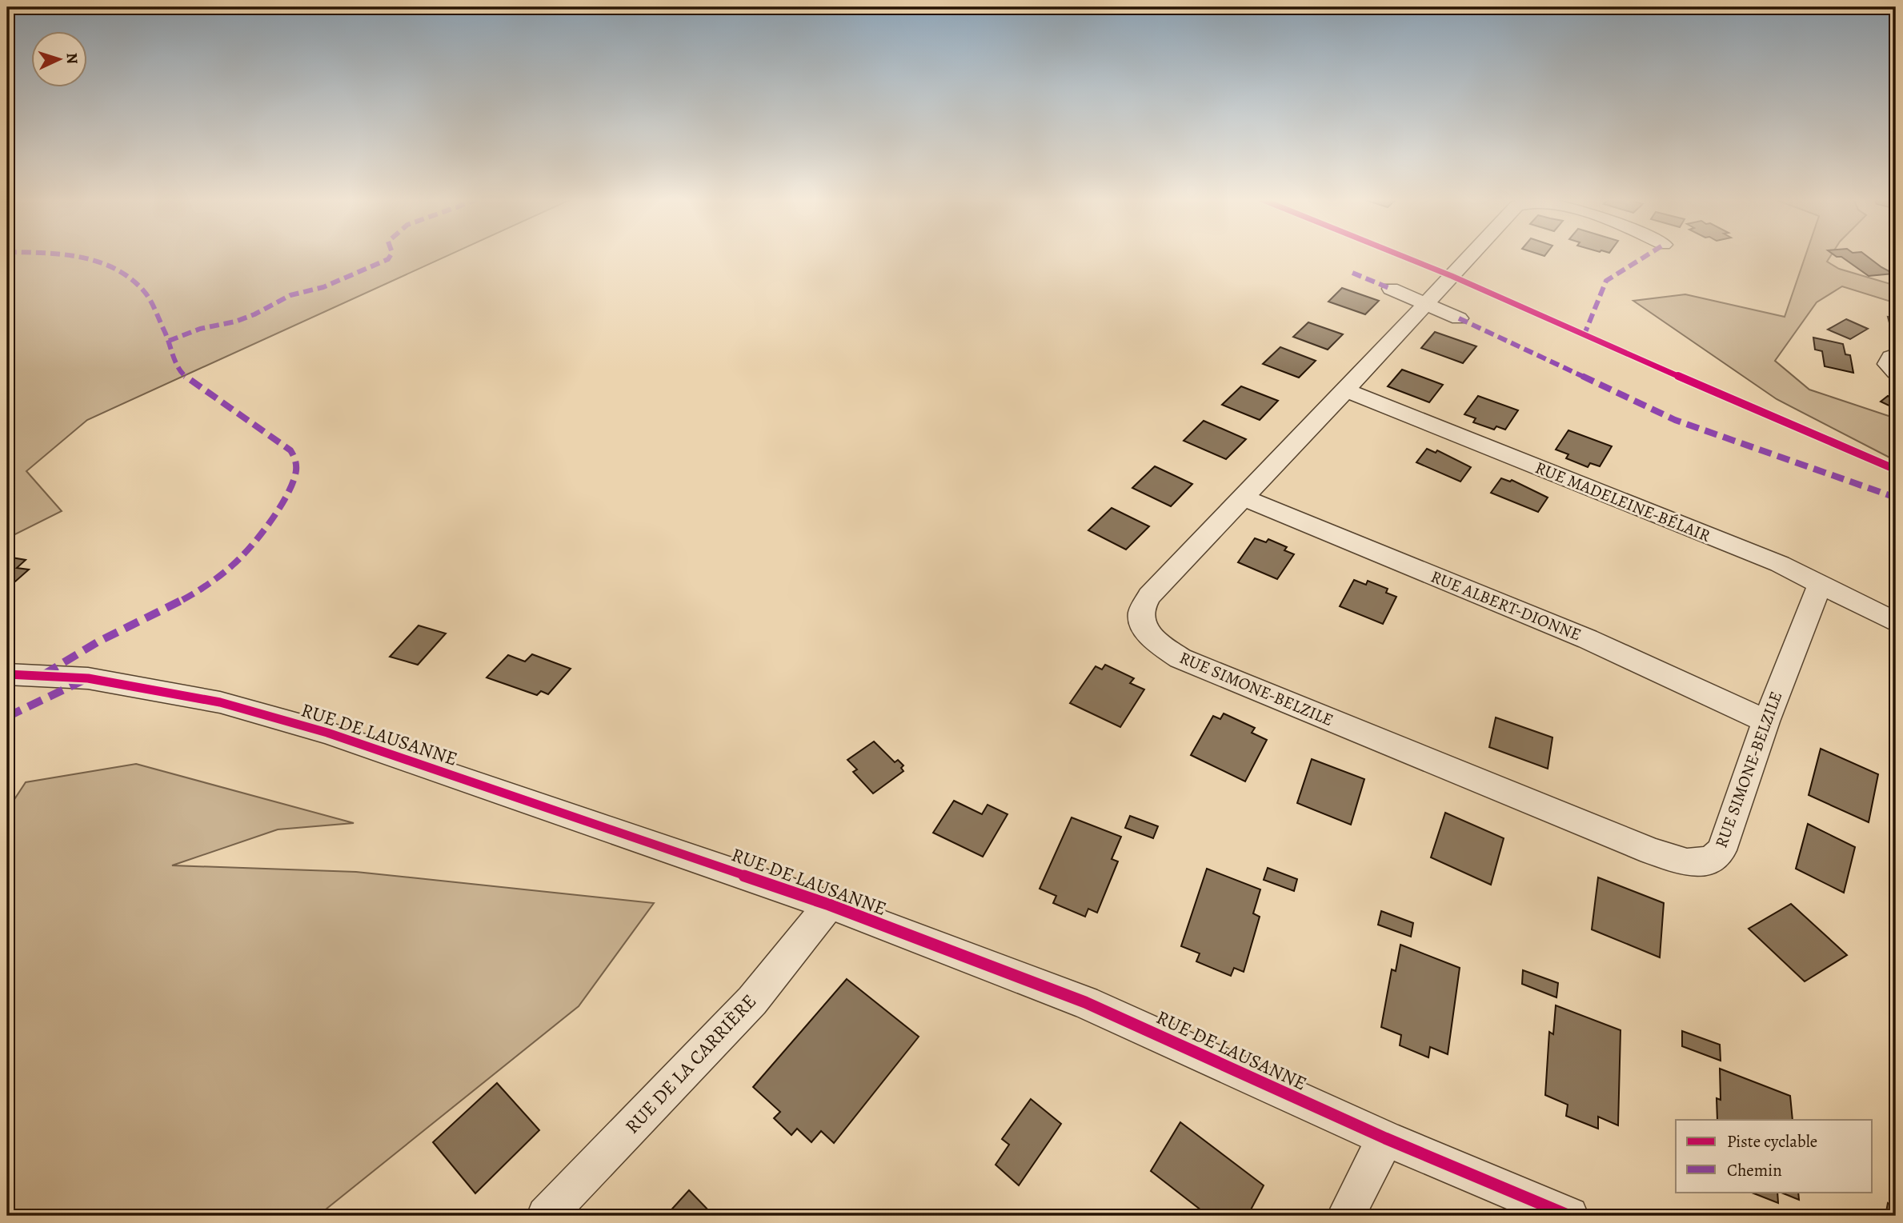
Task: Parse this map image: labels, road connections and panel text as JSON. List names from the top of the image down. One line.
{"streets":{"street":["RUE MADELEINE-BÉLAIR","RUE ALBERT-DIONNE","RUE SIMONE-BELZILE","RUE DE LAUSANNE","RUE DE LA CARRIÈRE"]},"crossings":[["RUE MADELEINE-BÉLAIR","RUE SIMONE-BELZILE"],["RUE ALBERT-DIONNE","RUE SIMONE-BELZILE"],["RUE DE LAUSANNE","RUE DE LA CARRIÈRE"]],"legend":["Piste cyclable","Chemin"],"north":"right"}
